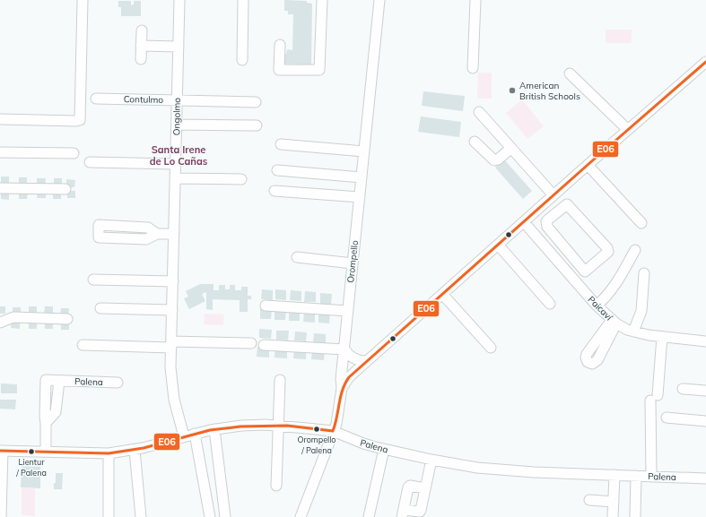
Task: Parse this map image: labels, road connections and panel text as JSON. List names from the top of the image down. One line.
{"streets":{"street":["Contulmo","Ongolmo","Orompello","Paicaví","Palena"]},"crossings":[["Contulmo","Ongolmo"],["Ongolmo","Palena"],["Orompello","Palena"]],"districts":["Santa Irene de Lo Cañas"],"places":["American British Schools","Orompello / Palena","Lientur / Palena"],"lines":["transit line E06"]}
